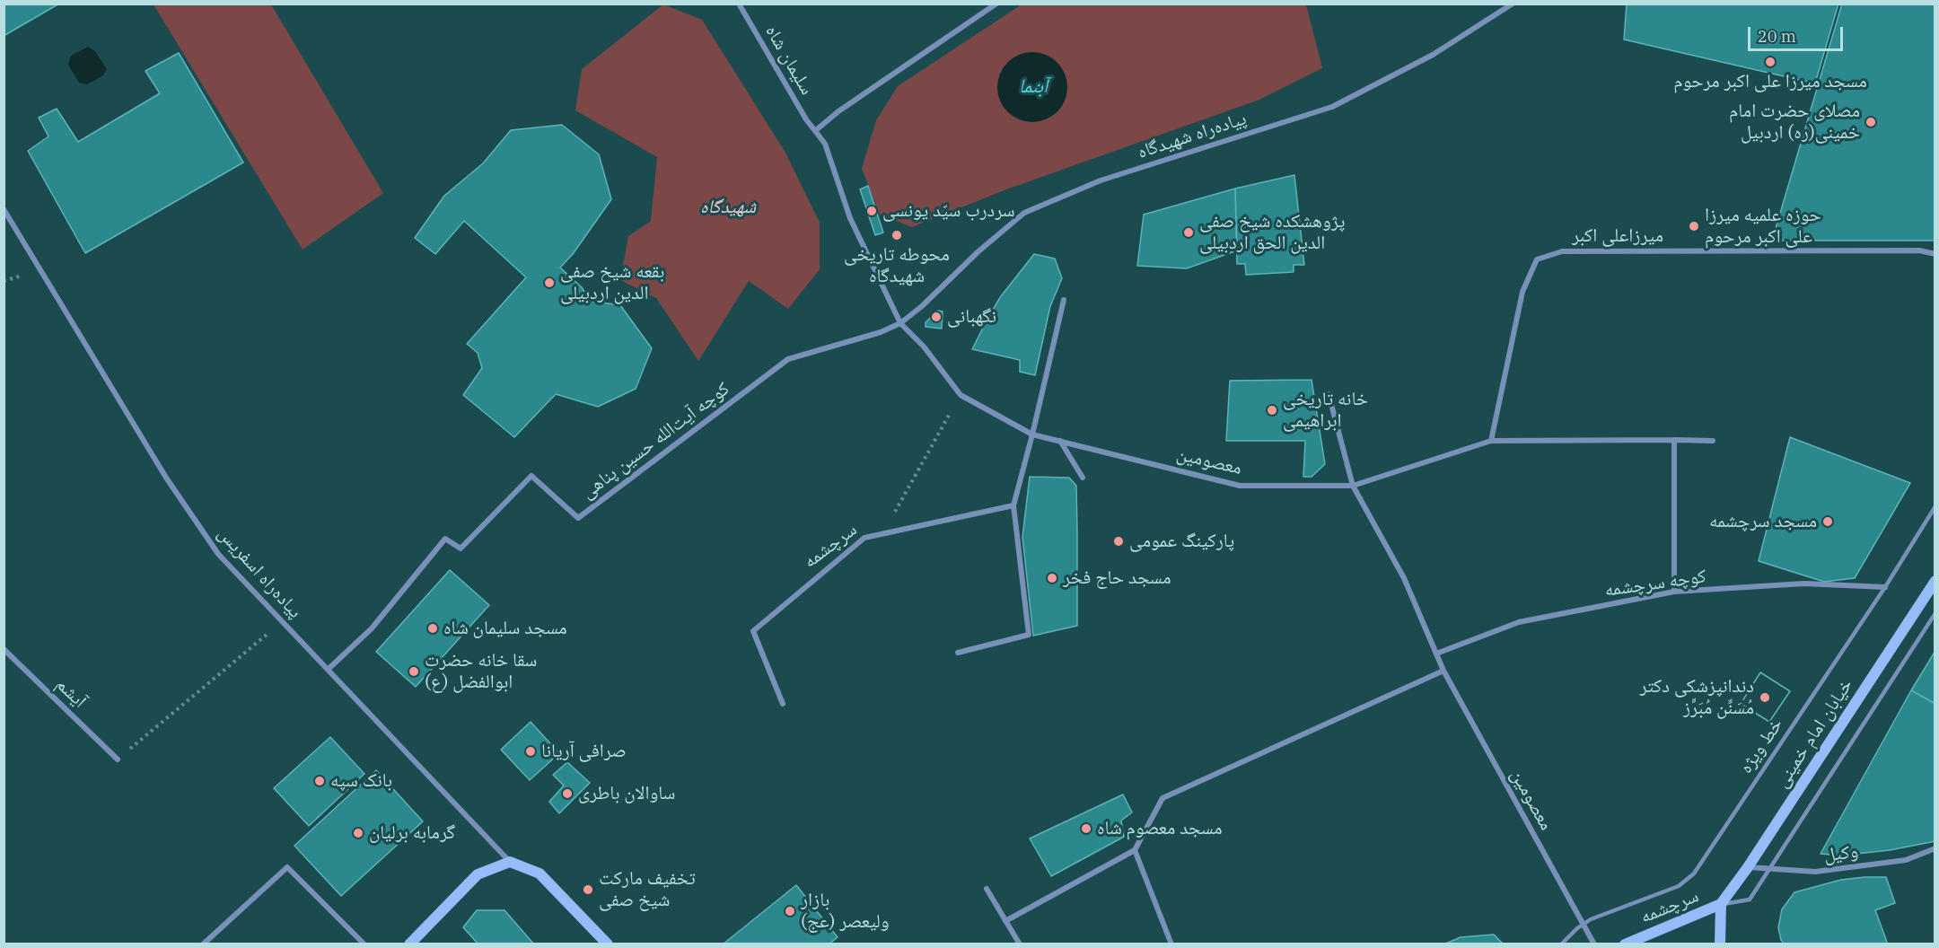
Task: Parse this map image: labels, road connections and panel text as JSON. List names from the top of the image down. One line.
{"streets":{"main road":["سرچشمه","خیابان امام خمینی"],"street":["سلیمان شاه","پیاده‌راه شهیدگاه","میرزاعلی اکبر","کوچه آیت‌الله حسین پناهی","معصومین","پیاده‌راه اسفریس","کوچه سرچشمه","آیشم","وکیل"],"lane":["خط ویژه"]},"crossings":[["سلیمان شاه","پیاده‌راه شهیدگاه"],["سلیمان شاه","کوچه آیت‌الله حسین پناهی"],["سلیمان شاه","معصومین"],["پیاده‌راه شهیدگاه","کوچه آیت‌الله حسین پناهی"],["پیاده‌راه شهیدگاه","معصومین"],["کوچه آیت‌الله حسین پناهی","معصومین"],["کوچه آیت‌الله حسین پناهی","پیاده‌راه اسفریس"],["معصومین","کوچه سرچشمه"],["معصومین","خط ویژه"],["سرچشمه","خیابان امام خمینی"],["کوچه سرچشمه","خط ویژه"],["خیابان امام خمینی","وکیل"]],"water":["آبنما"],"parks":["شهیدگاه"],"places":["مسجد میرزا علی اکبر مرحوم","مصلای حضرت امام خمینی(ره) اردبیل","سردرب سیّد یونسی","حوزه علمیه میرزا علی اکبر مرحوم","پژوهشکده شیخ صفی الدین الحق اردبیلی","محوطه تاریخی شهیدگاه","بقعه شیخ صفی الدین اردبیلی","نگهبانی","خانه تاریخی ابراهیمی","مسجد سرچشمه","پارکینگ عمومی","مسجد حاج فخر","مسجد سلیمان شاه","سقا خانه حضرت ابوالفضل (ع)","دندانپزشکی دکتر مُسَنِّن مُبَرِّز","صرافی آریانا","بانک سپه","ساوالان باطری","مسجد معصوم شاه","گرمابه برلیان","تخفیف مارکت شیخ صفی","بازار ولیعصر (عج)"],"scale_bar":"20 m"}
